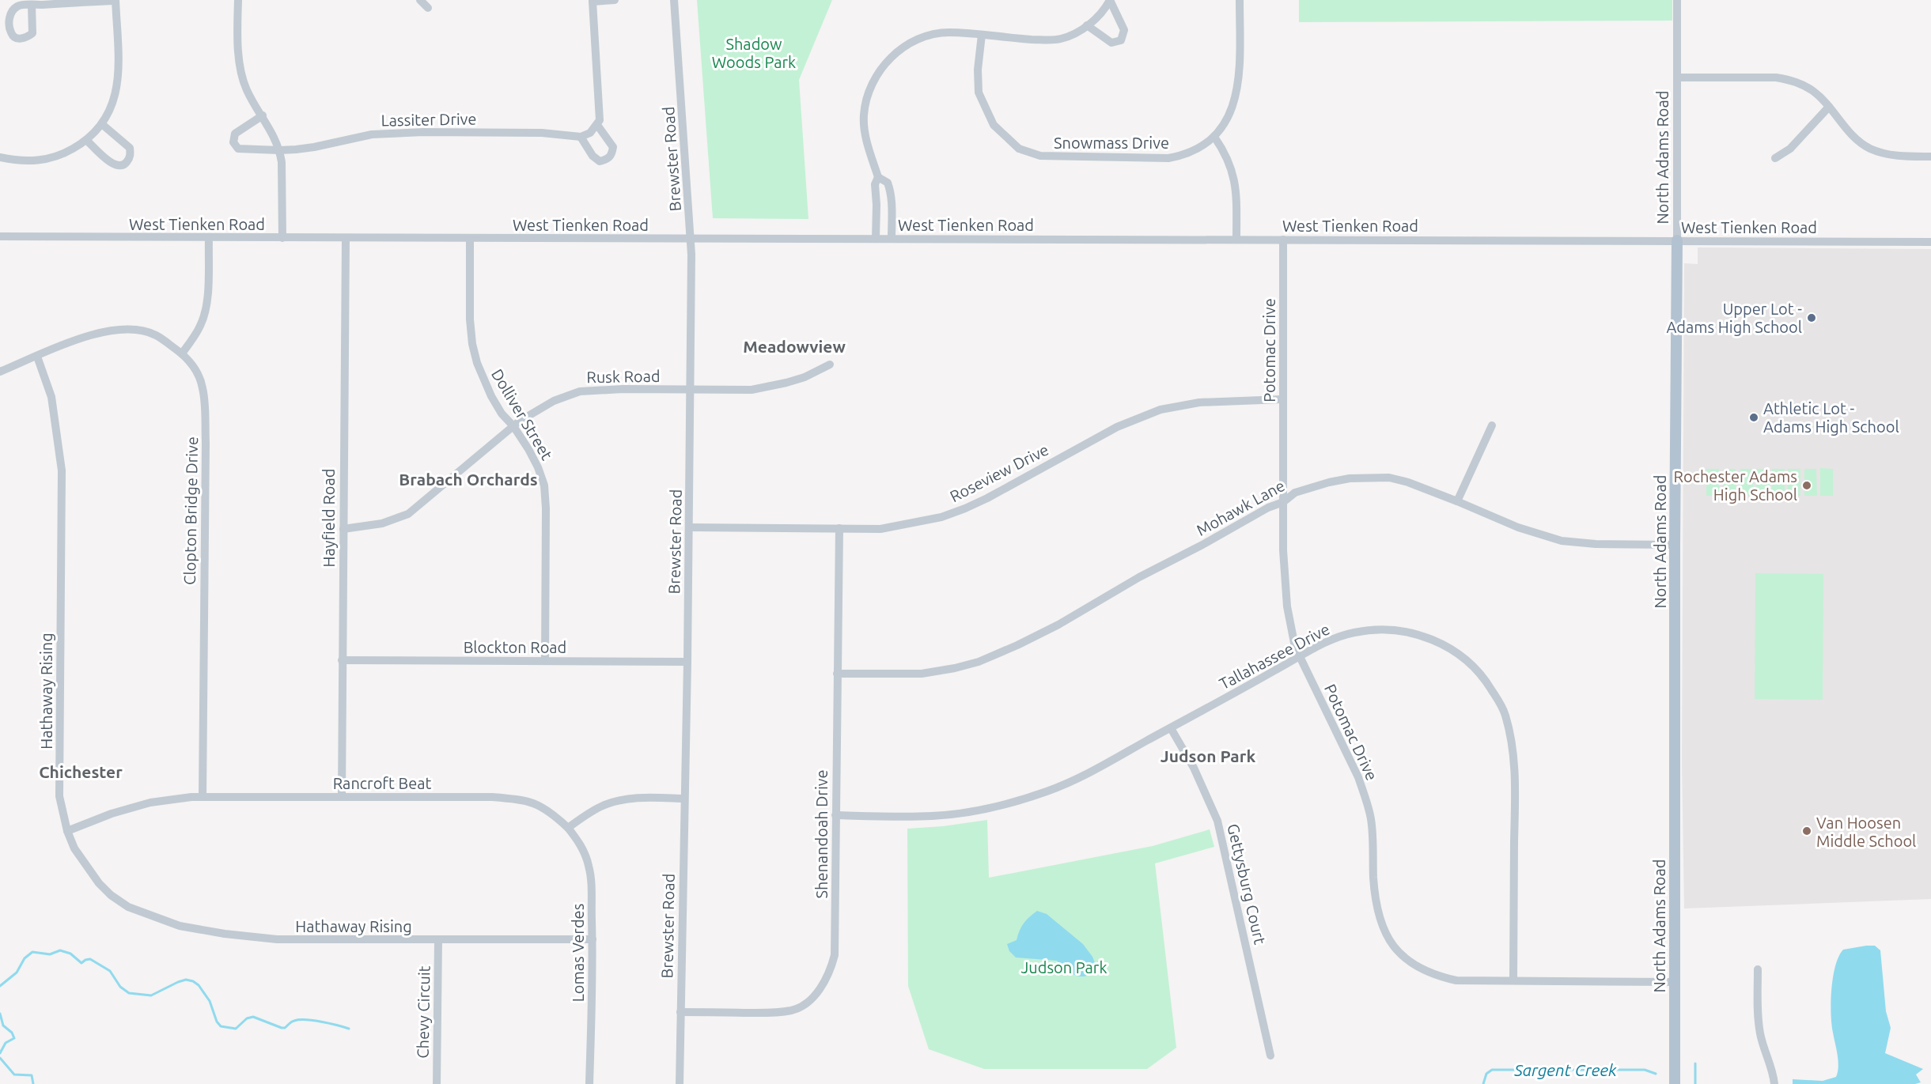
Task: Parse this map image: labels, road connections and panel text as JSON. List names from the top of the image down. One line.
{"streets":{"main road":["North Adams Road"],"street":["Lassiter Drive","Snowmass Drive","Brewster Road","West Tienken Road","Potomac Drive","Rusk Road","Dolliver Street","Roseview Drive","Mohawk Lane","Clopton Bridge Drive","Hayfield Road","Blockton Road","Tallahassee Drive","Hathaway Rising","Rancroft Beat","Shenandoah Drive","Gettysburg Court","Lomas Verdes","Chevy Circuit"]},"crossings":[["North Adams Road","West Tienken Road"],["North Adams Road","Potomac Drive"],["North Adams Road","Mohawk Lane"],["Brewster Road","West Tienken Road"],["Brewster Road","Rusk Road"],["Brewster Road","Roseview Drive"],["Brewster Road","Blockton Road"],["Brewster Road","Shenandoah Drive"],["West Tienken Road","Potomac Drive"],["West Tienken Road","Dolliver Street"],["West Tienken Road","Hayfield Road"],["Potomac Drive","Roseview Drive"],["Potomac Drive","Mohawk Lane"],["Potomac Drive","Tallahassee Drive"],["Rusk Road","Dolliver Street"],["Rusk Road","Hayfield Road"],["Dolliver Street","Blockton Road"],["Roseview Drive","Shenandoah Drive"],["Mohawk Lane","Shenandoah Drive"],["Clopton Bridge Drive","Hathaway Rising"],["Clopton Bridge Drive","Rancroft Beat"],["Hayfield Road","Blockton Road"],["Hayfield Road","Rancroft Beat"],["Tallahassee Drive","Shenandoah Drive"],["Tallahassee Drive","Gettysburg Court"],["Hathaway Rising","Rancroft Beat"],["Hathaway Rising","Lomas Verdes"],["Hathaway Rising","Chevy Circuit"],["Rancroft Beat","Lomas Verdes"]],"districts":["Meadowview","Brabach Orchards","Judson Park","Chichester"],"water":["Sargent Creek"],"parks":["Shadow Woods Park","Judson Park"],"places":["Upper Lot - Adams High School","Athletic Lot - Adams High School","Rochester Adams High School","Van Hoosen Middle School"]}
